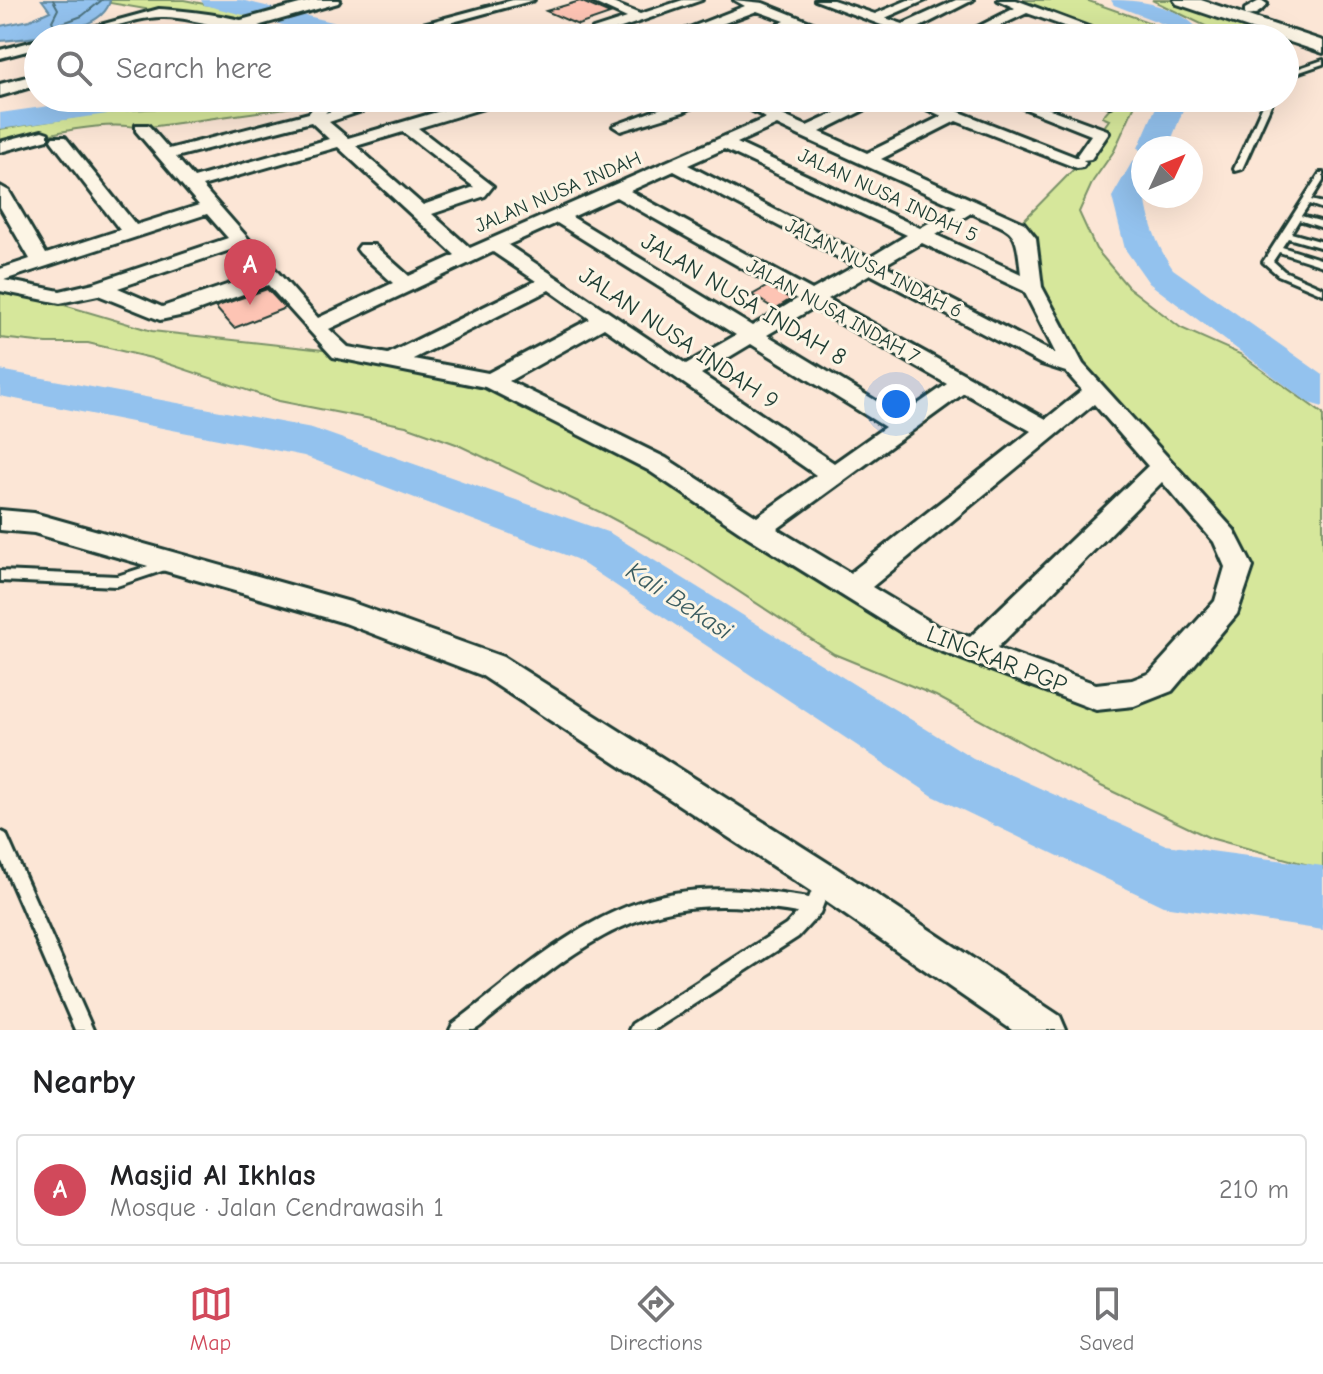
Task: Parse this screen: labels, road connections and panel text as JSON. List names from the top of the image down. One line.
{"streets":{"street":["JALAN NUSA INDAH","JALAN NUSA INDAH 5","JALAN NUSA INDAH 6","JALAN NUSA INDAH 8","JALAN NUSA INDAH 7","JALAN NUSA INDAH 9","LINGKAR PGP"]},"crossings":[["JALAN NUSA INDAH","JALAN NUSA INDAH 5"],["JALAN NUSA INDAH","JALAN NUSA INDAH 6"],["JALAN NUSA INDAH","JALAN NUSA INDAH 8"],["JALAN NUSA INDAH","JALAN NUSA INDAH 7"],["JALAN NUSA INDAH","JALAN NUSA INDAH 9"],["JALAN NUSA INDAH","LINGKAR PGP"],["JALAN NUSA INDAH 5","LINGKAR PGP"],["JALAN NUSA INDAH 6","LINGKAR PGP"]],"water":["Kali Bekasi"],"north":"top right","page":{"search":"Search here","pins":"A","heading":"Nearby","list":[{"mark":"A","name":"Masjid Al Ikhlas","note":"Mosque · Jalan Cendrawasih 1","value":"210 m"}],"nav":["Map","Directions","Saved"]}}
